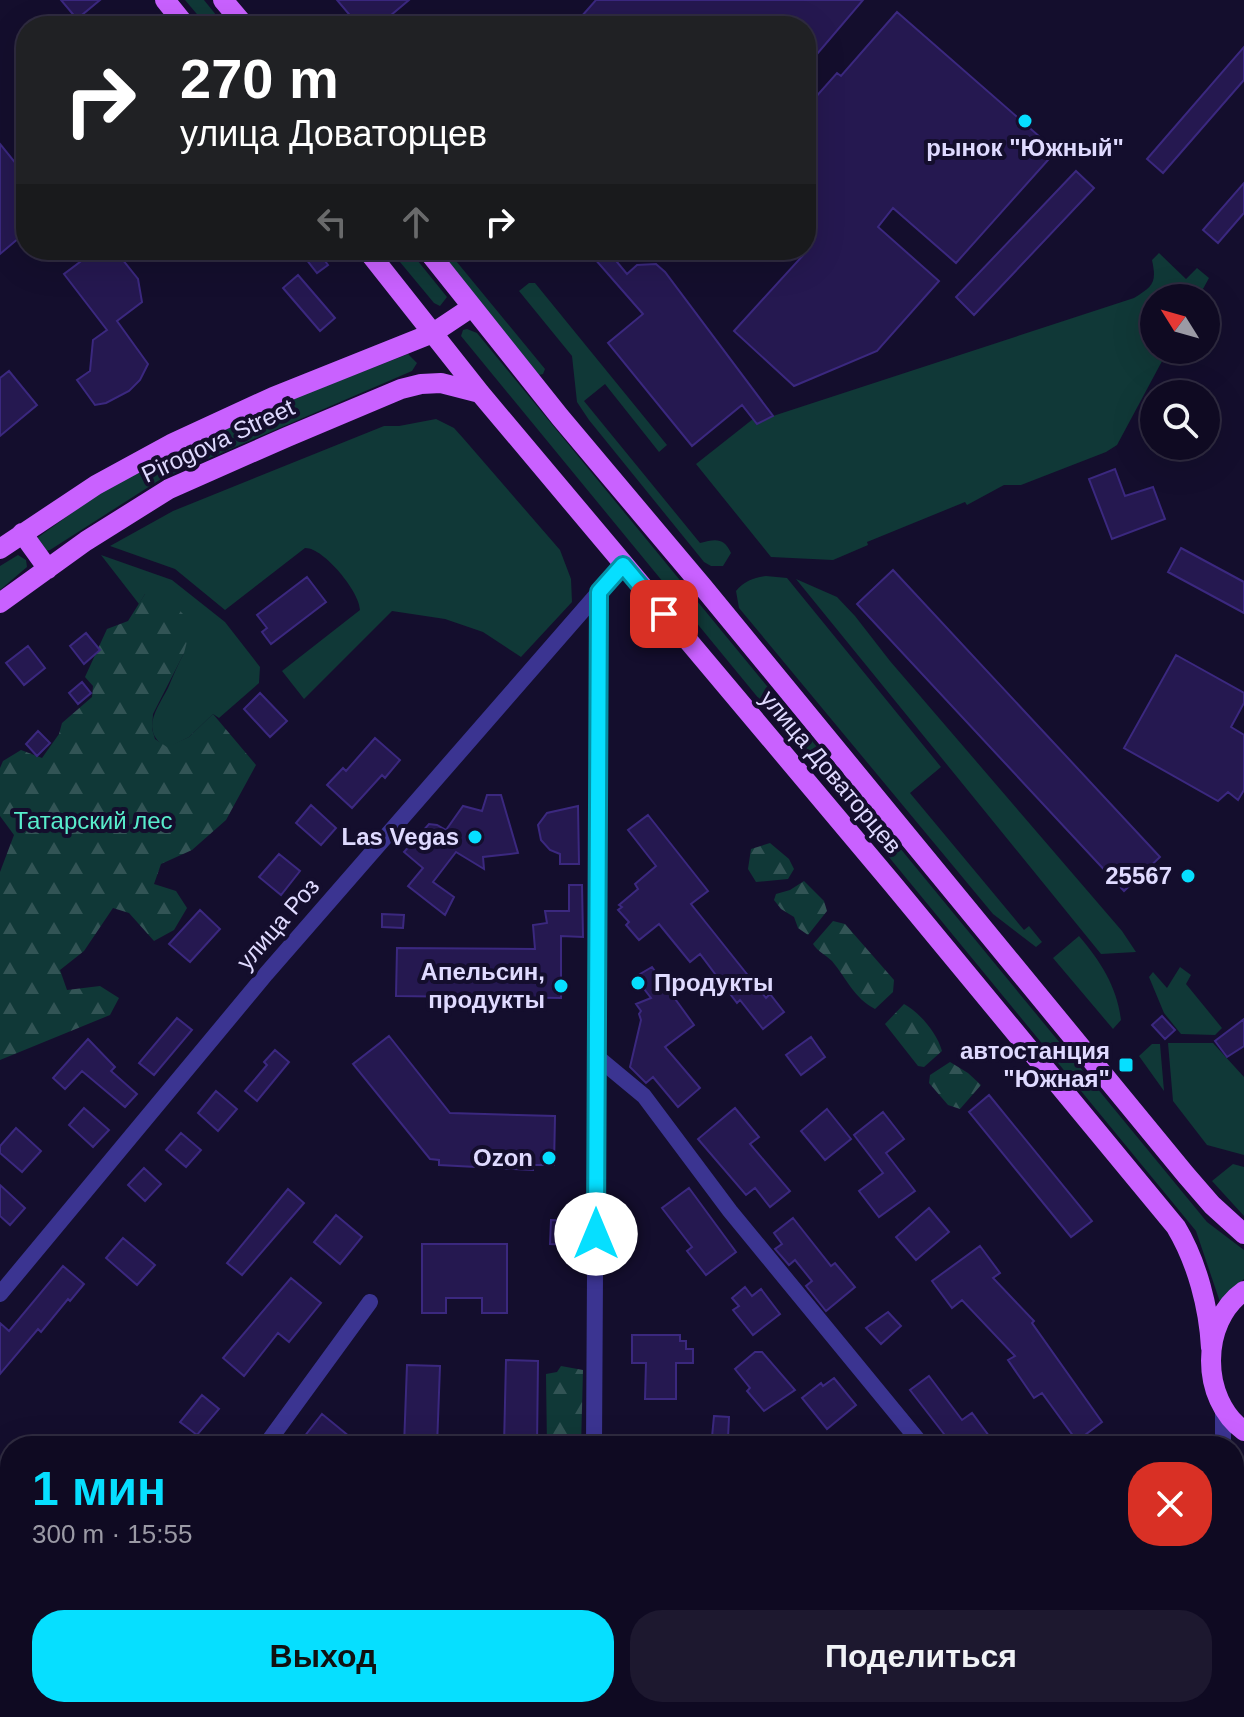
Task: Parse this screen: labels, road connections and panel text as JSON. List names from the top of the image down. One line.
{"streets":{"main road":["Pirogova Street","улица Доваторцев"],"street":["улица Роз"]},"crossings":[["Pirogova Street","улица Доваторцев"],["улица Доваторцев","улица Роз"]],"parks":["Татарский лес"],"places":{"other":["рынок \"Южный\"","Las Vegas","25567","Продукты","Апельсин, продукты","Ozon"],"transit":["автостанция \"Южная\""]},"north":"top left","page":{"turn":["270 m","улица Доваторцев"],"heading":["1 мин","300 m · 15:55"],"buttons":["Выход","Поделиться"]}}
